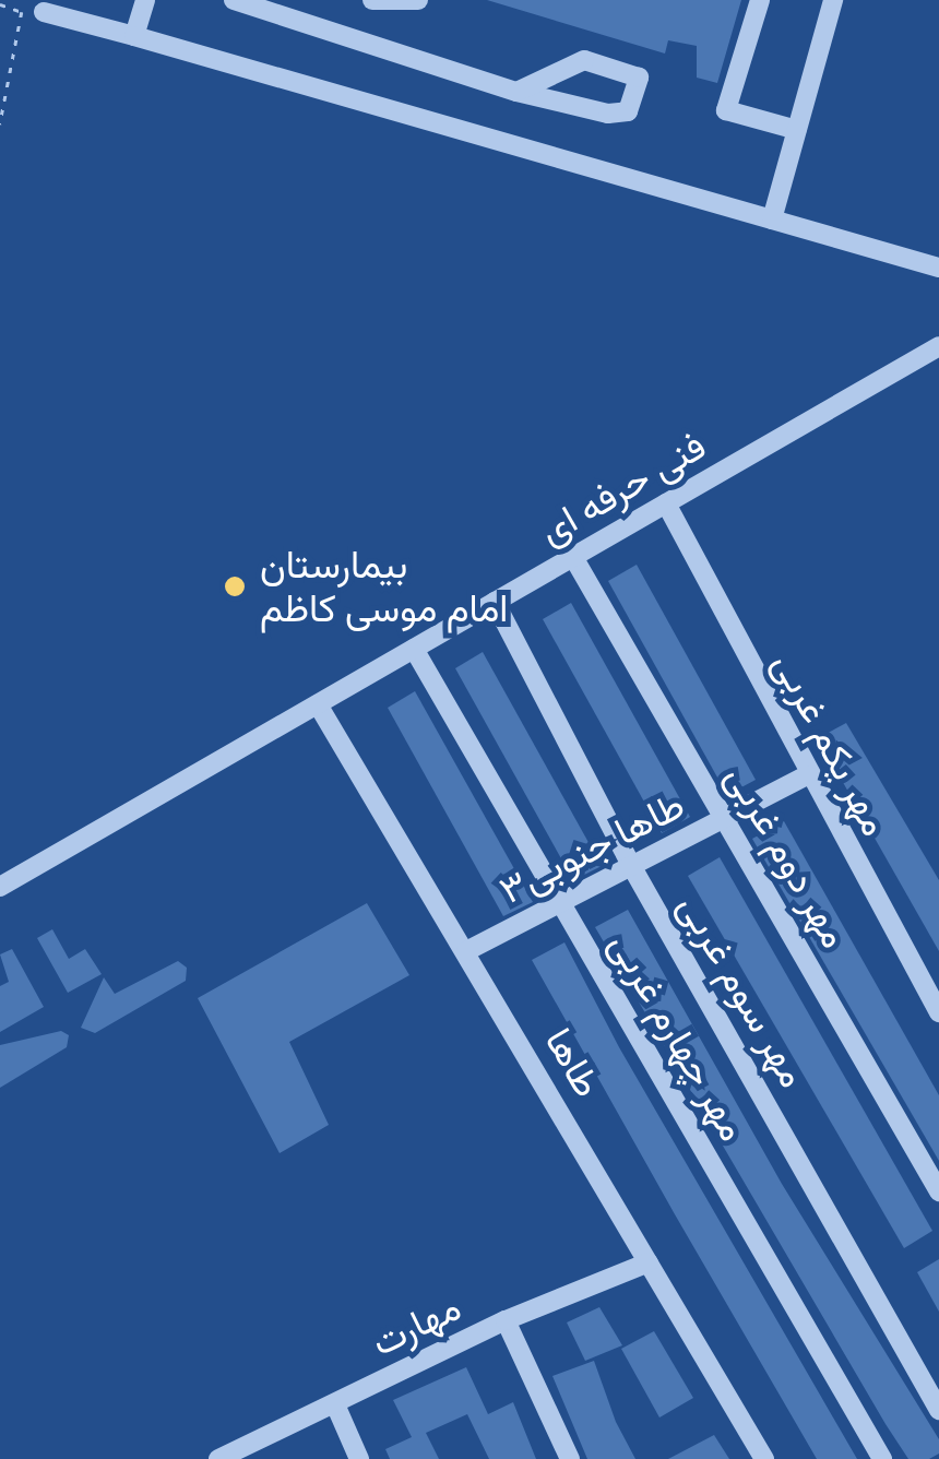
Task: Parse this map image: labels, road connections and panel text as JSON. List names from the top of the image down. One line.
{"streets":{"street":["فنی حرفه ای","مهر یکم غربی","طاها جنوبی۳","مهر دوم غربی","مهر سوم غربی","مهر چهارم غربی","طاها","مهارت"]},"crossings":[["فنی حرفه ای","مهر یکم غربی"],["فنی حرفه ای","مهر دوم غربی"],["فنی حرفه ای","مهر سوم غربی"],["فنی حرفه ای","مهر چهارم غربی"],["فنی حرفه ای","طاها"],["مهر یکم غربی","طاها جنوبی۳"],["طاها جنوبی۳","مهر دوم غربی"],["طاها جنوبی۳","مهر سوم غربی"],["طاها جنوبی۳","مهر چهارم غربی"],["طاها جنوبی۳","طاها"],["طاها","مهارت"]],"places":["بیمارستان امام موسی کاظم"]}
